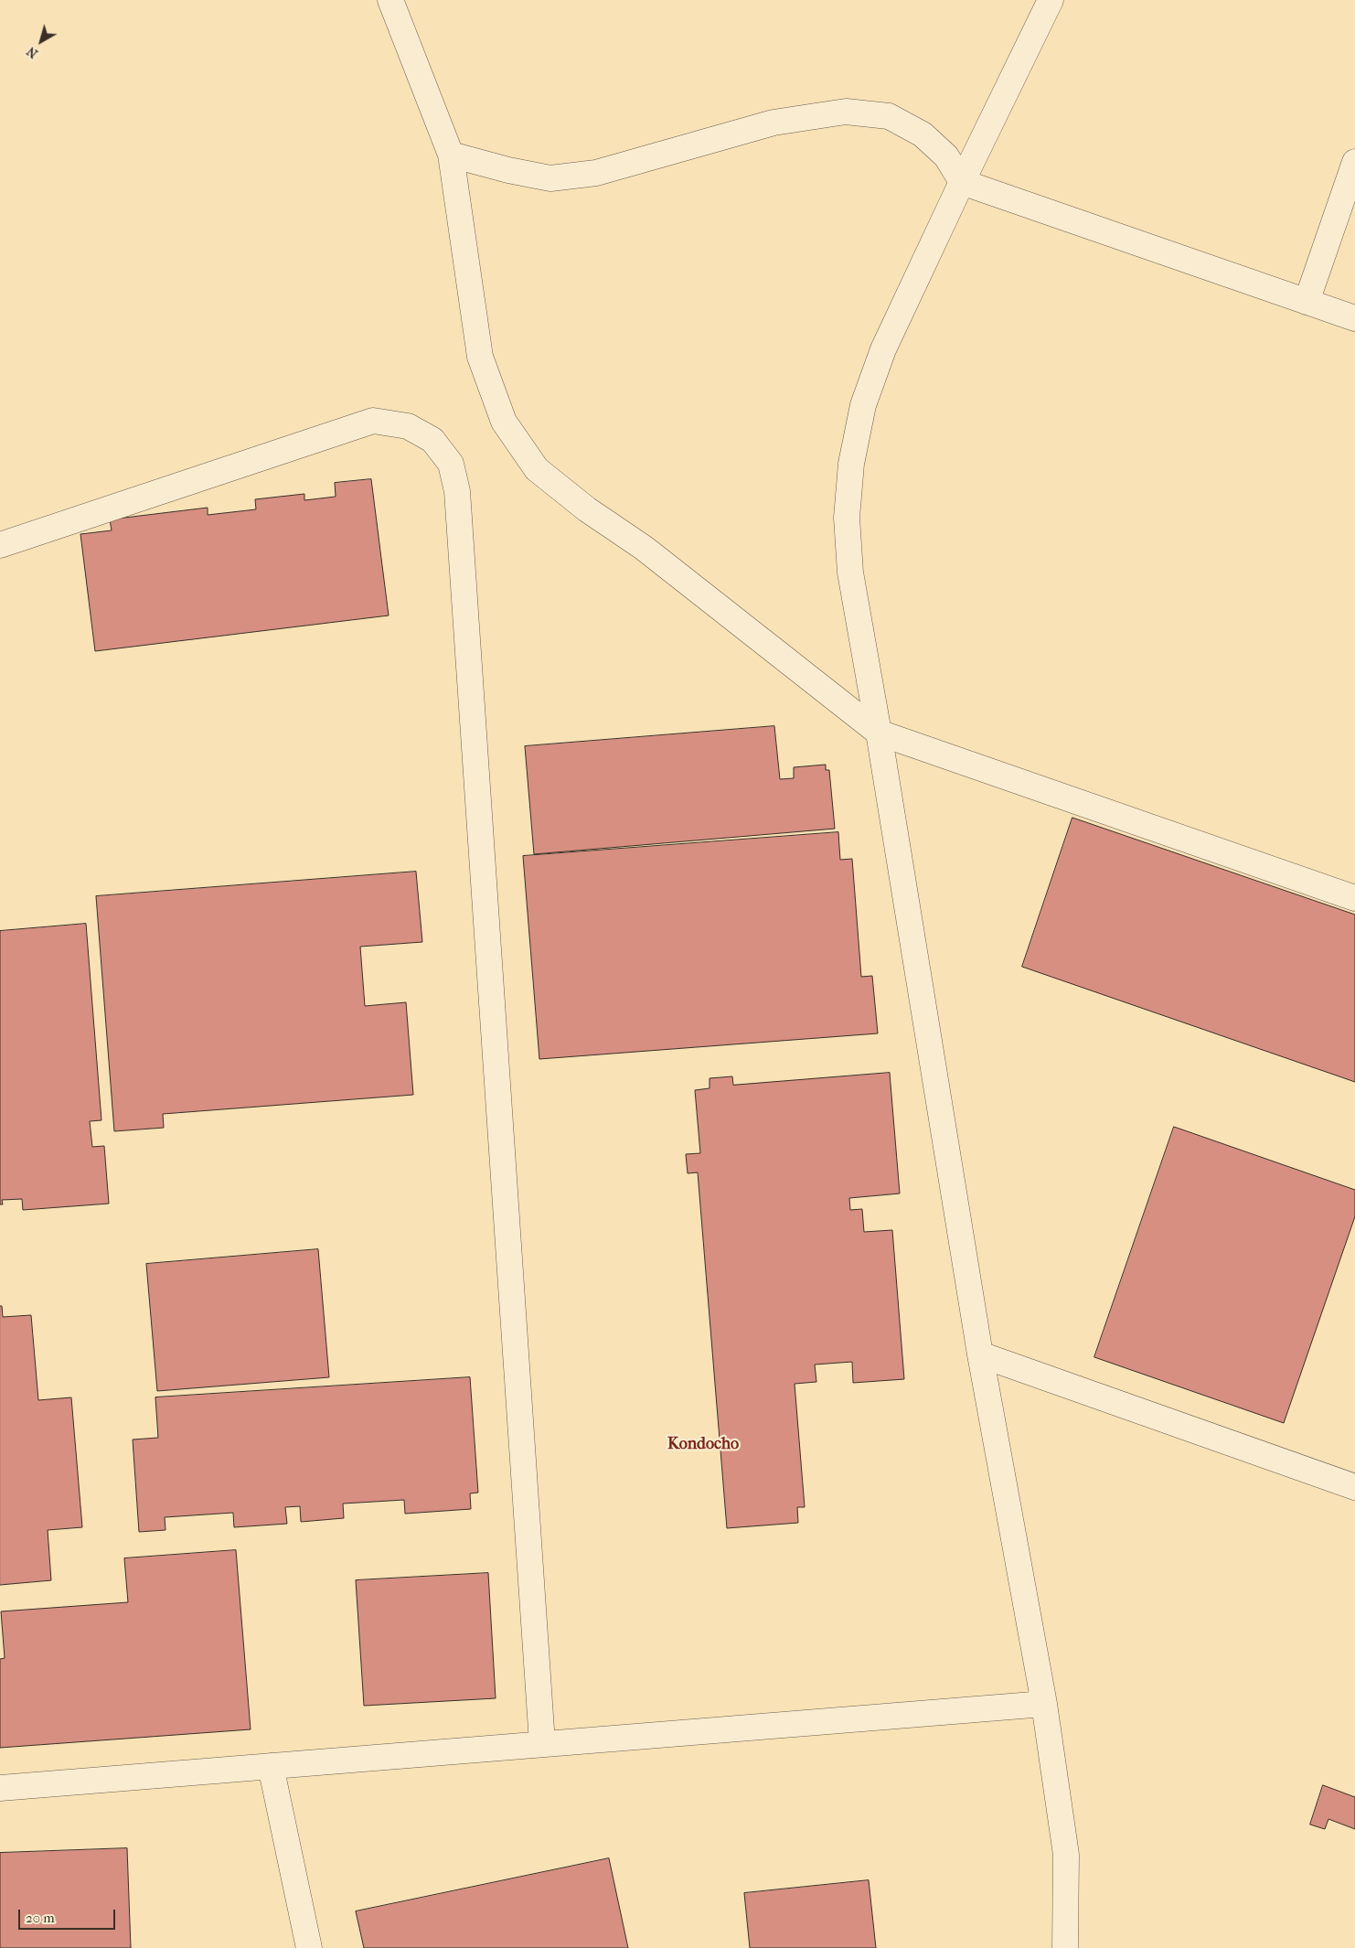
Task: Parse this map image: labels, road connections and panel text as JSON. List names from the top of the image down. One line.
{"districts":["Kondocho"],"scale_bar":"20 m","north":"bottom left"}
